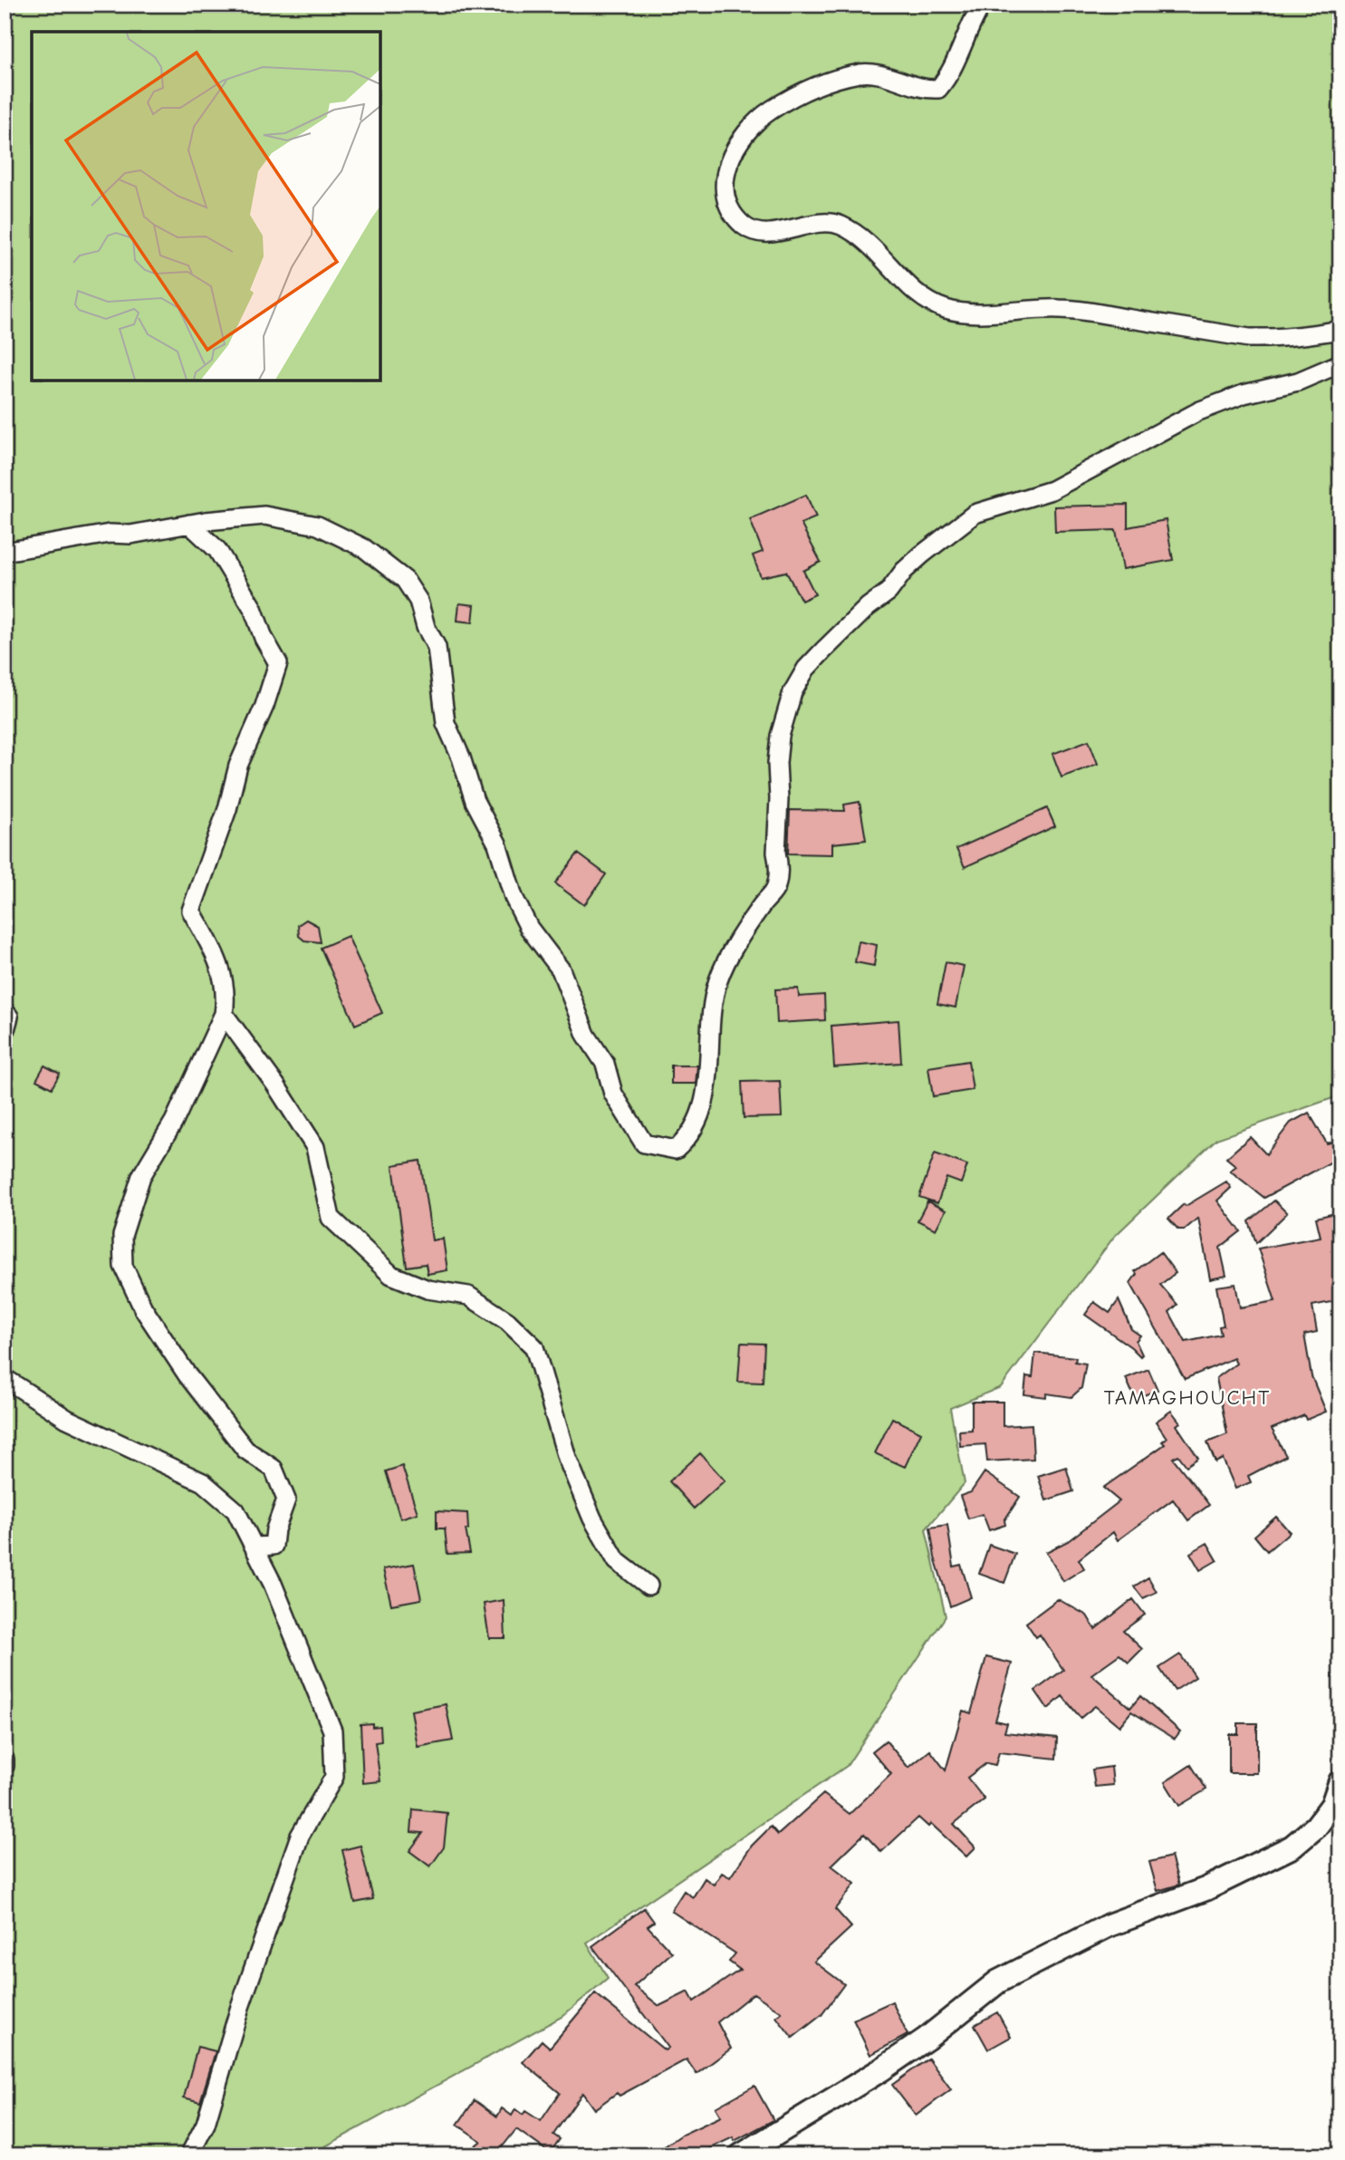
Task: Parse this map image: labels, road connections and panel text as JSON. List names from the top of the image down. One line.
{"districts":["TAMAGHOUCHT"]}
